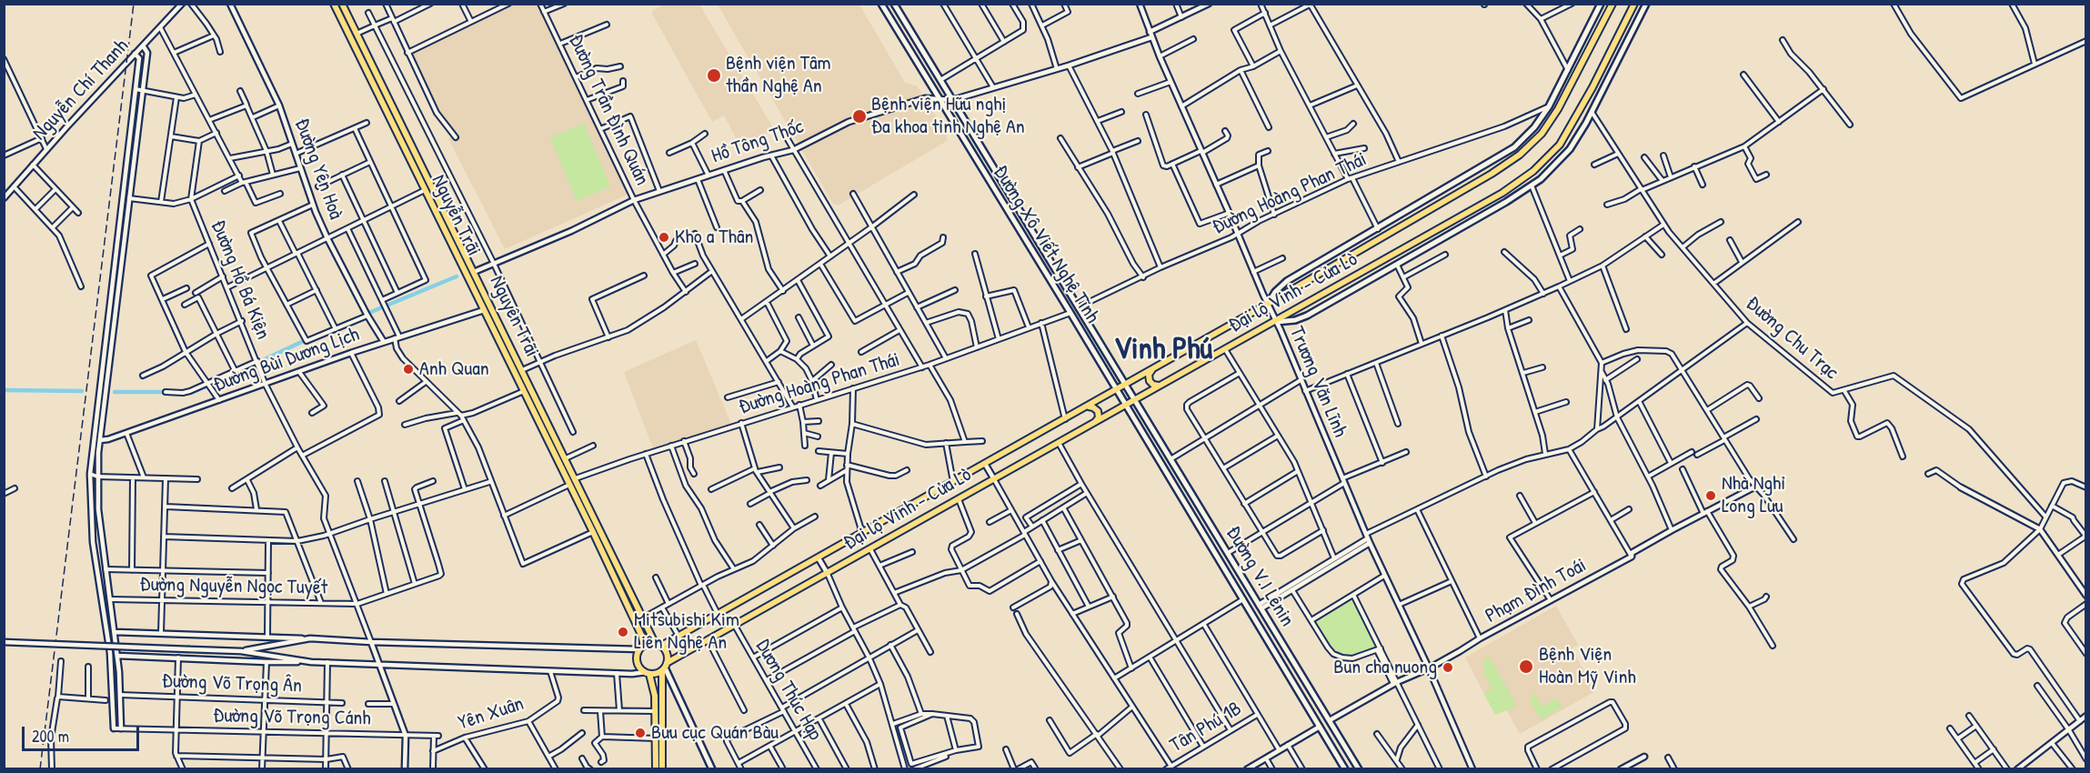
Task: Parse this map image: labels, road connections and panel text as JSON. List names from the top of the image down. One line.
{"streets":{"main road":["Nguyễn Trãi","Đường Xô Viết Nghệ Tĩnh","Đại lộ Vinh - Cửa Lò","Nguyên Trãi","Đường V.I Lênin"],"street":["Nguyễn Chí Thanh","Đường Trần Đình Quán","Hồ Tông Thốc","Đường Yên Hoà","Đường Hoàng Phan Thái","Đường Hồ Bá Kiện","Đường Chu Trạc","Đường Bùi Dương Lịch","Trương Văn Lĩnh","Đường Nguyễn Ngọc Tuyết","Phạm Đình Toái","Đường Võ Trọng Ân","Dương Thúc Hạp","Yên Xuân","Đường Võ Trọng Cánh","Tân Phú 1B"]},"crossings":[["Đường Trần Đình Quán","Hồ Tông Thốc"],["Hồ Tông Thốc","Đường Xô Viết Nghệ Tĩnh"],["Hồ Tông Thốc","Nguyên Trãi"],["Hồ Tông Thốc","Trương Văn Lĩnh"],["Đường Yên Hoà","Đường Bùi Dương Lịch"],["Đường Hoàng Phan Thái","Đường Xô Viết Nghệ Tĩnh"],["Đường Hoàng Phan Thái","Nguyên Trãi"],["Đường Hoàng Phan Thái","Trương Văn Lĩnh"],["Nguyễn Trãi","Đại lộ Vinh - Cửa Lò"],["Nguyễn Trãi","Nguyên Trãi"],["Nguyễn Trãi","Đường Bùi Dương Lịch"],["Đường Xô Viết Nghệ Tĩnh","Đại lộ Vinh - Cửa Lò"],["Đường Xô Viết Nghệ Tĩnh","Đường V.I Lênin"],["Đường Hồ Bá Kiện","Đường Bùi Dương Lịch"],["Đường Hồ Bá Kiện","Đường Nguyễn Ngọc Tuyết"],["Đại lộ Vinh - Cửa Lò","Nguyên Trãi"],["Đại lộ Vinh - Cửa Lò","Trương Văn Lĩnh"],["Đại lộ Vinh - Cửa Lò","Đường V.I Lênin"],["Đại lộ Vinh - Cửa Lò","Dương Thúc Hạp"],["Trương Văn Lĩnh","Phạm Đình Toái"],["Đường V.I Lênin","Phạm Đình Toái"],["Yên Xuân","Đường Võ Trọng Cánh"]],"districts":["Vinh Phú"],"places":["Bệnh viện Tâm thần Nghệ An","Bệnh viện Hữu nghị Đa khoa tỉnh Nghệ An","Kho a Thân","Anh Quan","Nhà Nghỉ Long Lưu","Mitsubishi Kim Liên Nghệ An","Bệnh Viện Hoàn Mỹ Vinh","Bun cha nuong","Bưu cục Quán Bàu"],"scale_bar":"200 m"}
